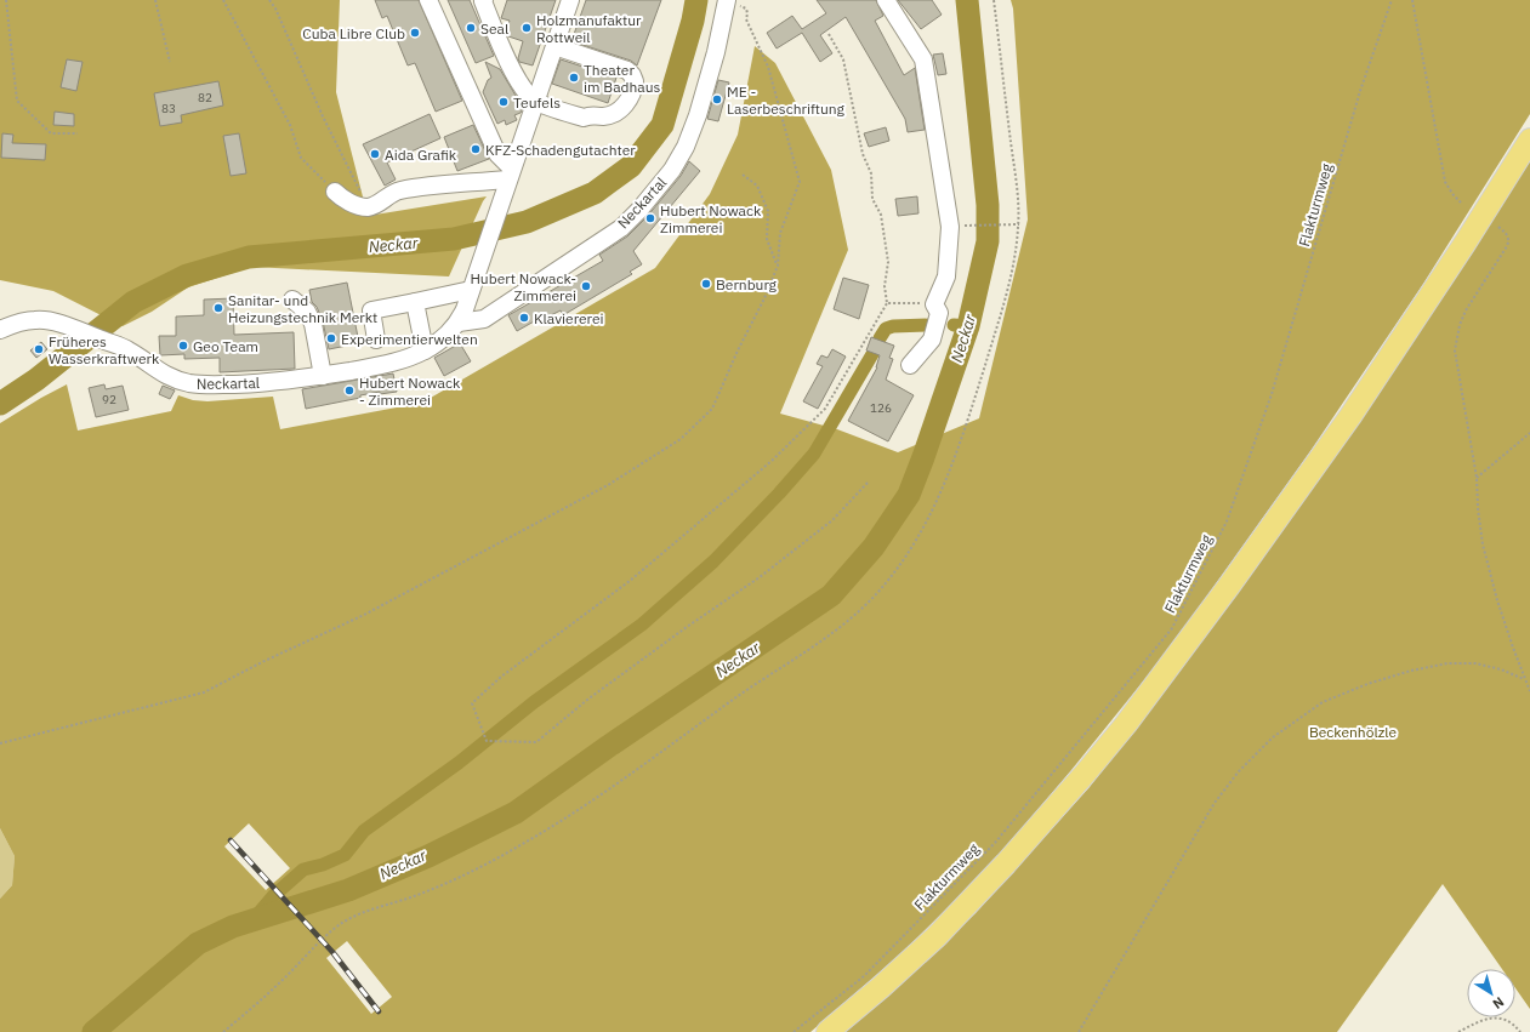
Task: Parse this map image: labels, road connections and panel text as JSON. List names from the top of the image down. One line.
{"streets":{"street":["Neckartal"],"path":["Flakturmweg"]},"water":["Neckar"],"parks":["Beckenhölzle"],"places":["Seal","Holzmanufaktur Rottweil","Cuba Libre Club","Theater im Badhaus","ME - Laserbeschriftung","Teufels","KFZ-Schadengutachter","Aida Grafik","Hubert Nowack Zimmerei","Bernburg","Hubert Nowack- Zimmerei","Sanitar- und Heizungstechnik Merkt","Klaviererei","Experimentierwelten","Geo Team","Früheres Wasserkraftwerk","Hubert Nowack - Zimmerei"],"house_numbers":["82","83","92","126"],"north":"bottom right"}
